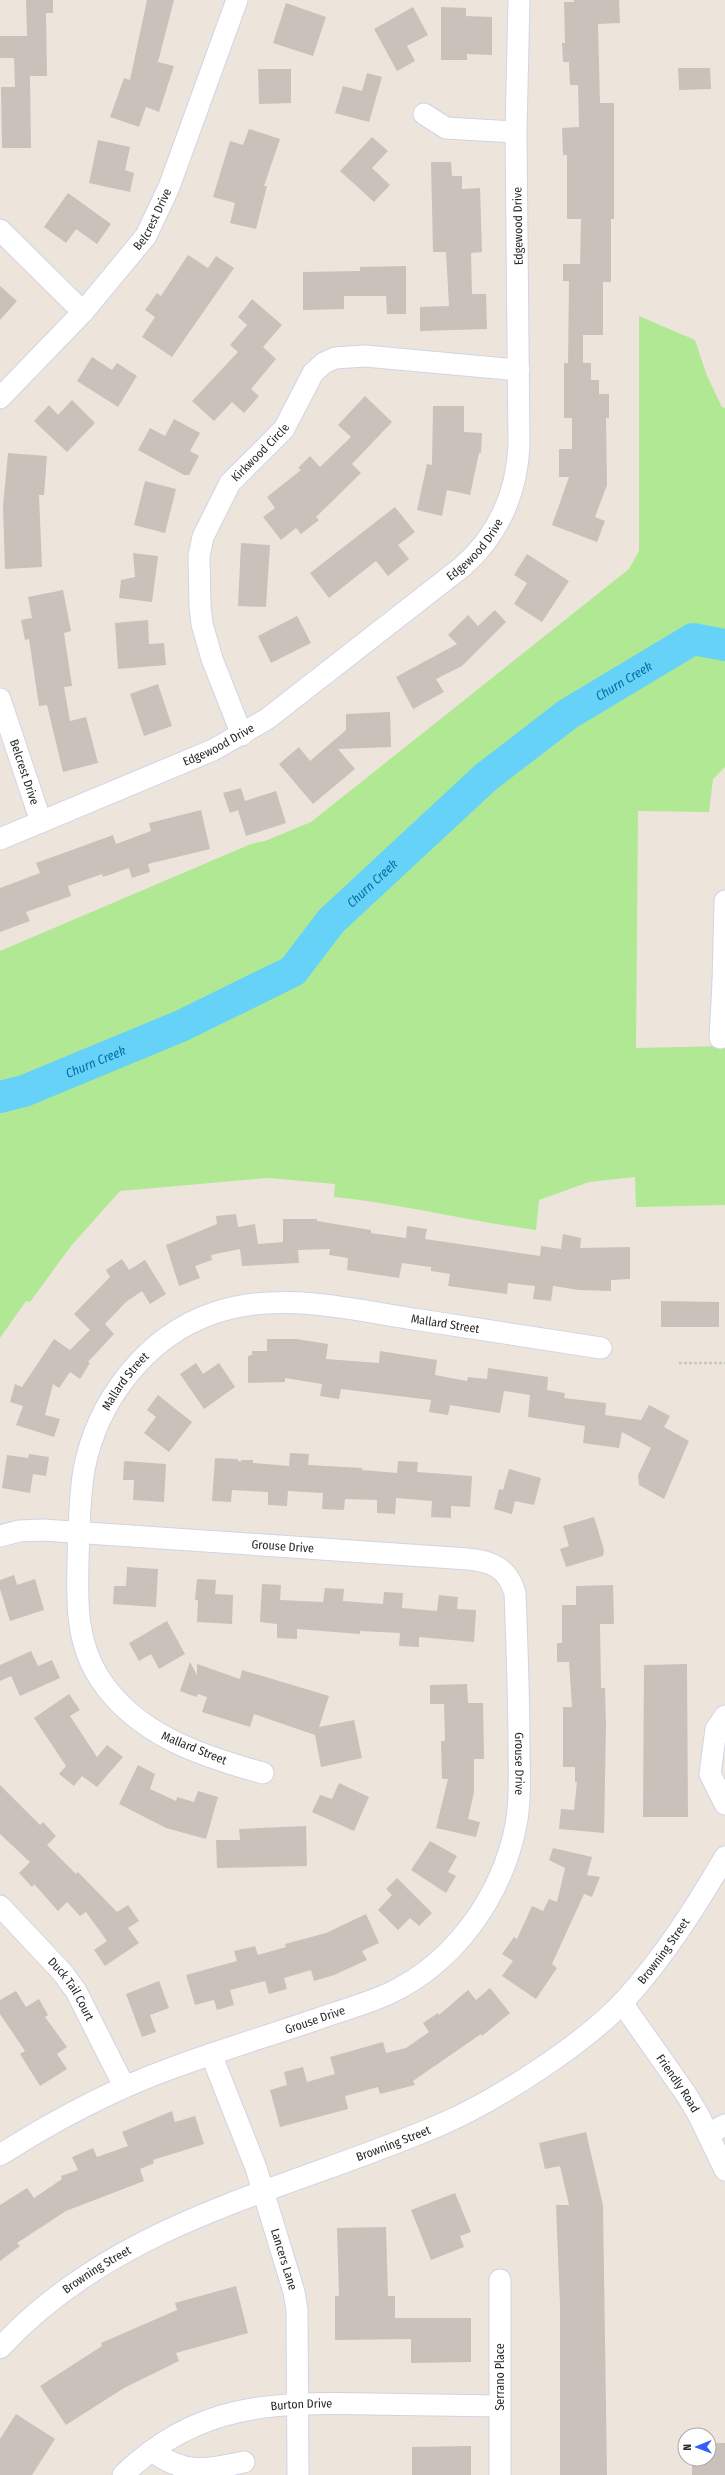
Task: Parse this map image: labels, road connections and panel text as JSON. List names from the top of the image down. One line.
{"streets":{"street":["Belcrest Drive","Edgewood Drive","Kirkwood Circle","Mallard Street","Grouse Drive","Browning Street","Duck Tail Court","Friendly Road","Lancers Lane","Serrano Place","Burton Drive"]},"crossings":[["Belcrest Drive","Edgewood Drive"],["Edgewood Drive","Kirkwood Circle"],["Mallard Street","Grouse Drive"],["Grouse Drive","Duck Tail Court"],["Grouse Drive","Lancers Lane"],["Browning Street","Friendly Road"],["Browning Street","Lancers Lane"],["Lancers Lane","Burton Drive"],["Serrano Place","Burton Drive"]],"water":["Churn Creek"],"north":"left"}
